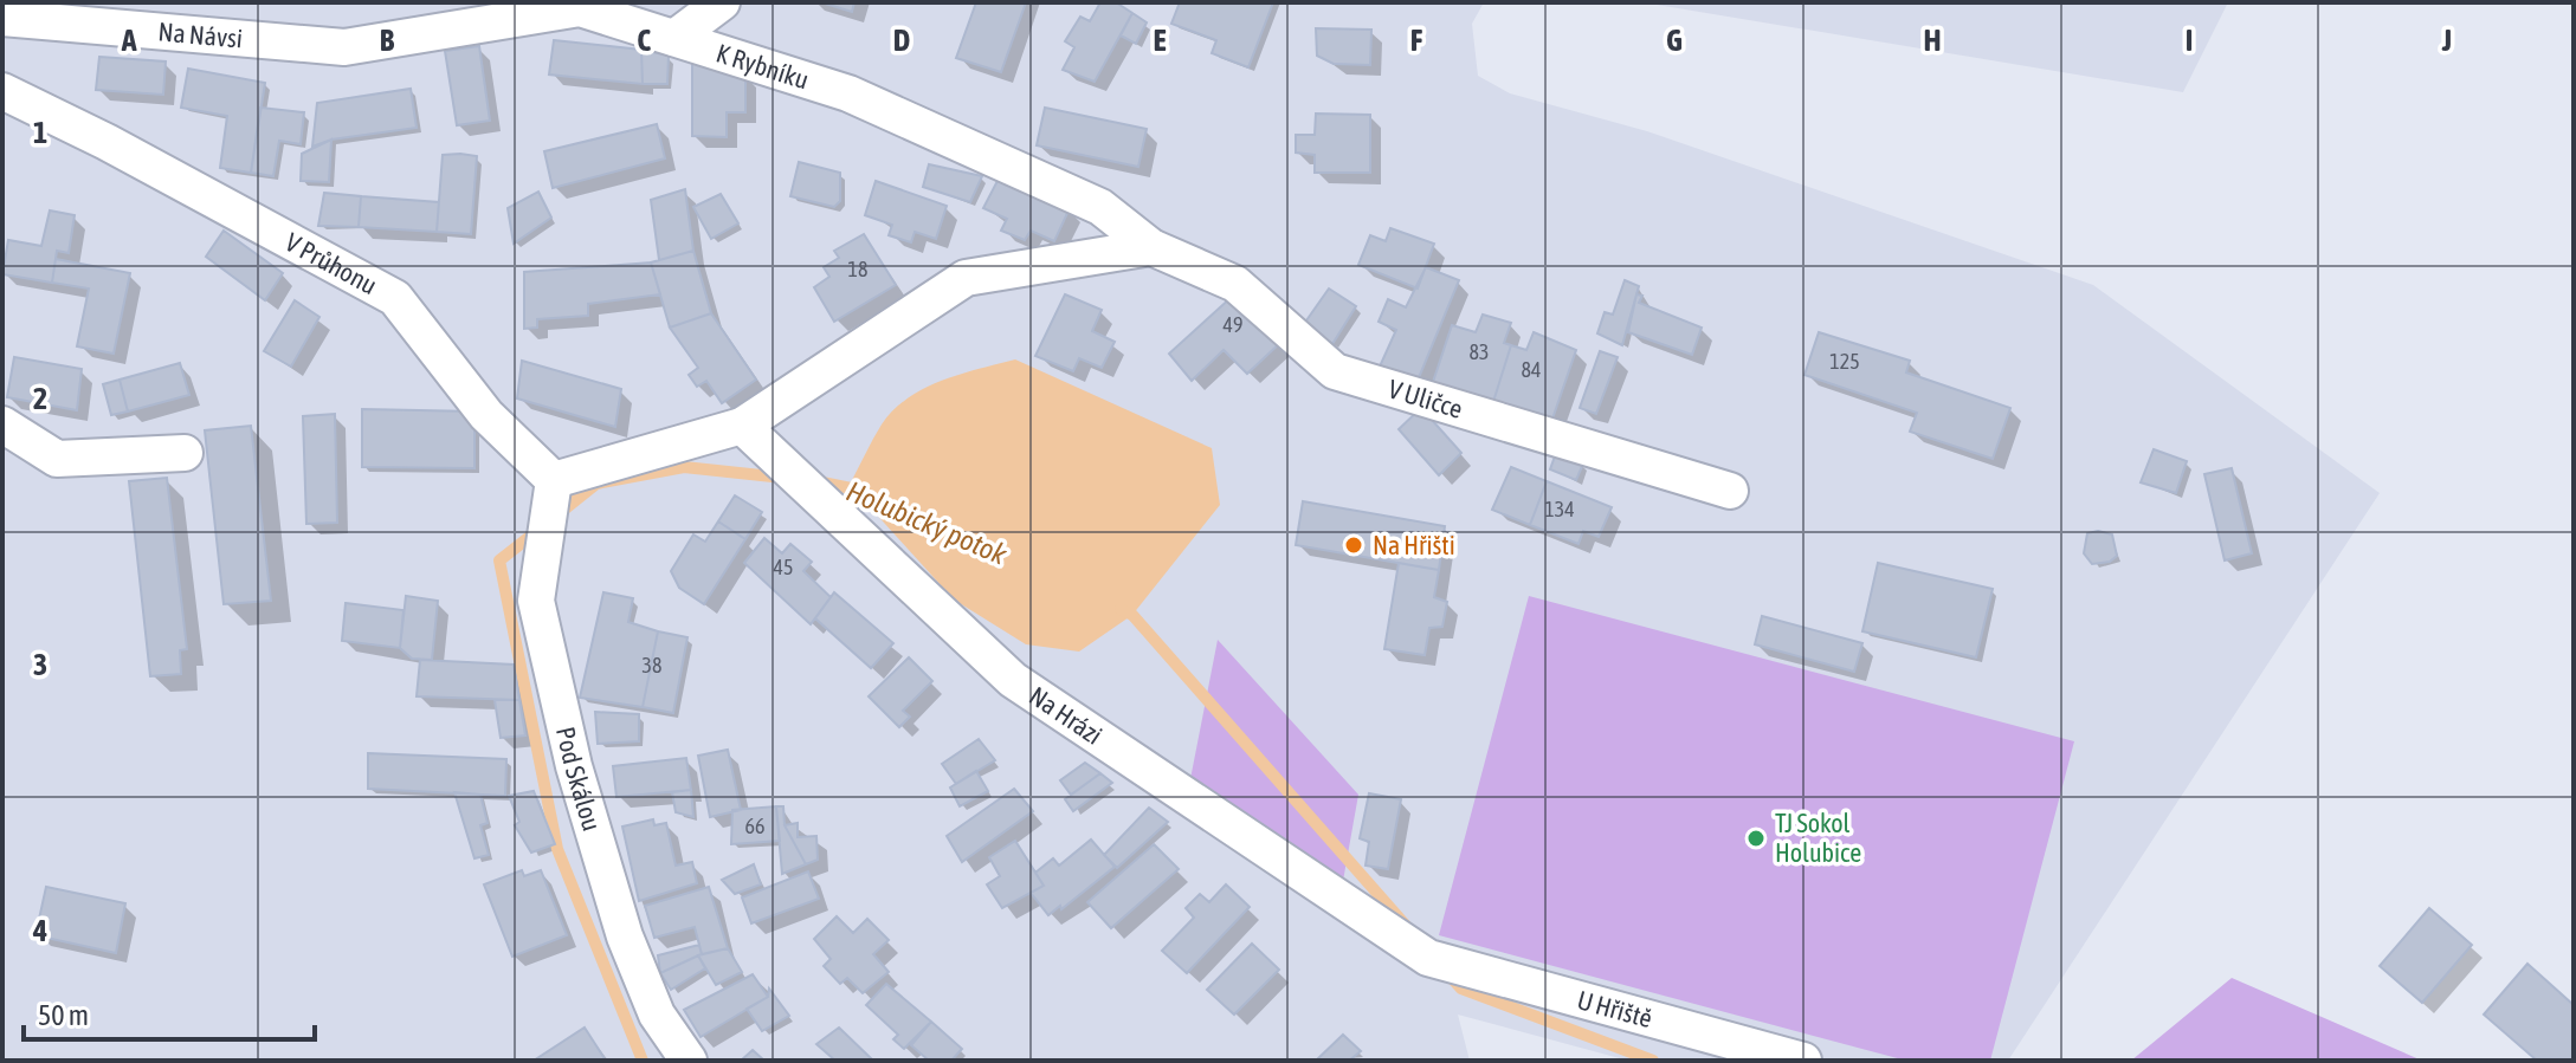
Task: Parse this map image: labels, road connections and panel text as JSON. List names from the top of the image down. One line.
{"streets":{"street":["Na Návsi","K Rybníku","V Průhonu","V Uličce","Na Hrázi","Pod Skálou","U Hřiště"]},"crossings":[["Na Návsi","K Rybníku"],["K Rybníku","V Uličce"],["V Průhonu","Pod Skálou"],["Na Hrázi","U Hřiště"]],"water":["Holubický potok"],"places":["Na Hřišti","TJ Sokol Holubice"],"house_numbers":["18","49","83","125","84","134","45","38","66"],"scale_bar":"50 m","grid":{"columns":["A","B","C","D","E","F","G","H","I","J"],"rows":["1","2","3","4"]}}
